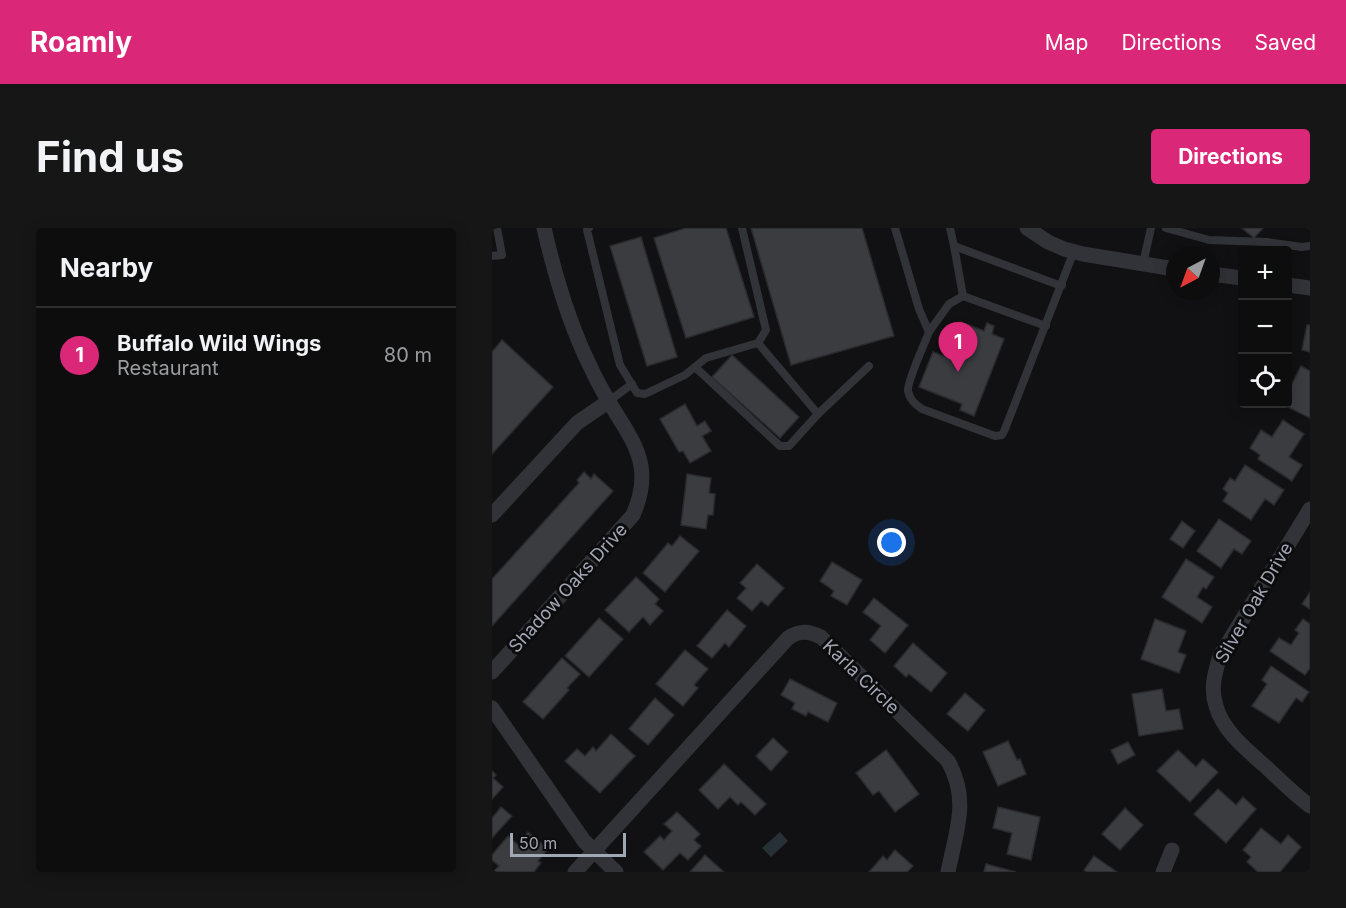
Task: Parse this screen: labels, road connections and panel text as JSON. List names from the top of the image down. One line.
{"streets":{"street":["Shadow Oaks Drive","Silver Oak Drive","Karla Circle"]},"scale_bar":"50 m","north":"bottom left","page":{"header":"Roamly","nav":["Map","Directions","Saved"],"buttons":"Directions","title":"Find us","heading":"Nearby","map_buttons":["+","−"],"list":[{"mark":"1","name":"Buffalo Wild Wings","note":"Restaurant","value":"80 m"}],"pins":"1","scale":"50 m"}}
